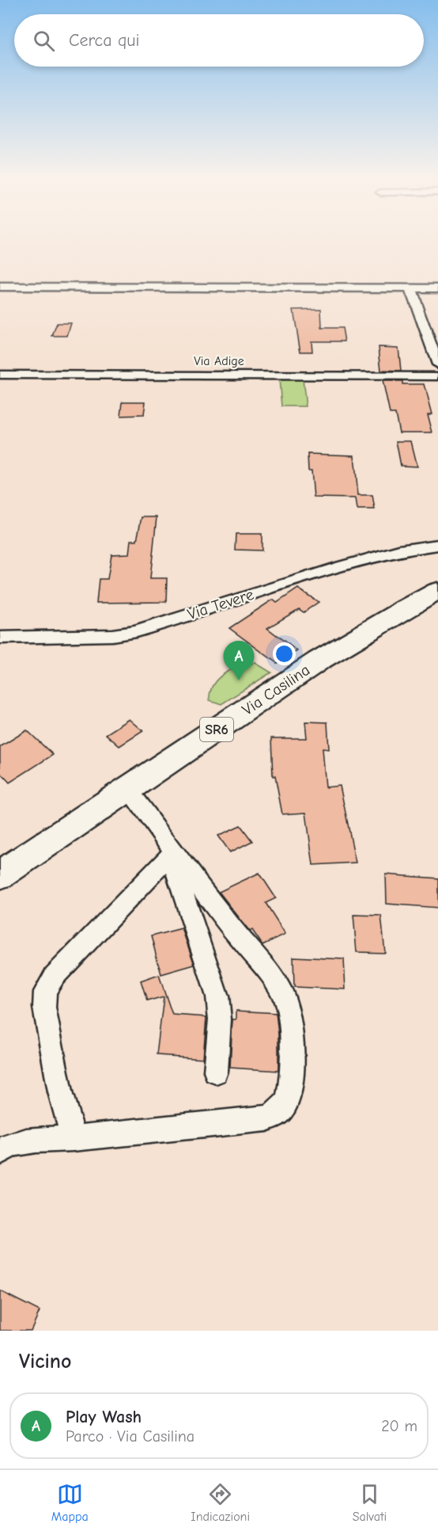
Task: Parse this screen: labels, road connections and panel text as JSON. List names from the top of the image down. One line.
{"streets":{"main road":["Via Casilina","SR6"],"street":["Via Adige","Via Tevere"]},"page":{"search":"Cerca qui","pins":"A","heading":"Vicino","list":[{"mark":"A","name":"Play Wash","note":"Parco · Via Casilina","value":"20 m"}],"nav":["Mappa","Indicazioni","Salvati"]}}
